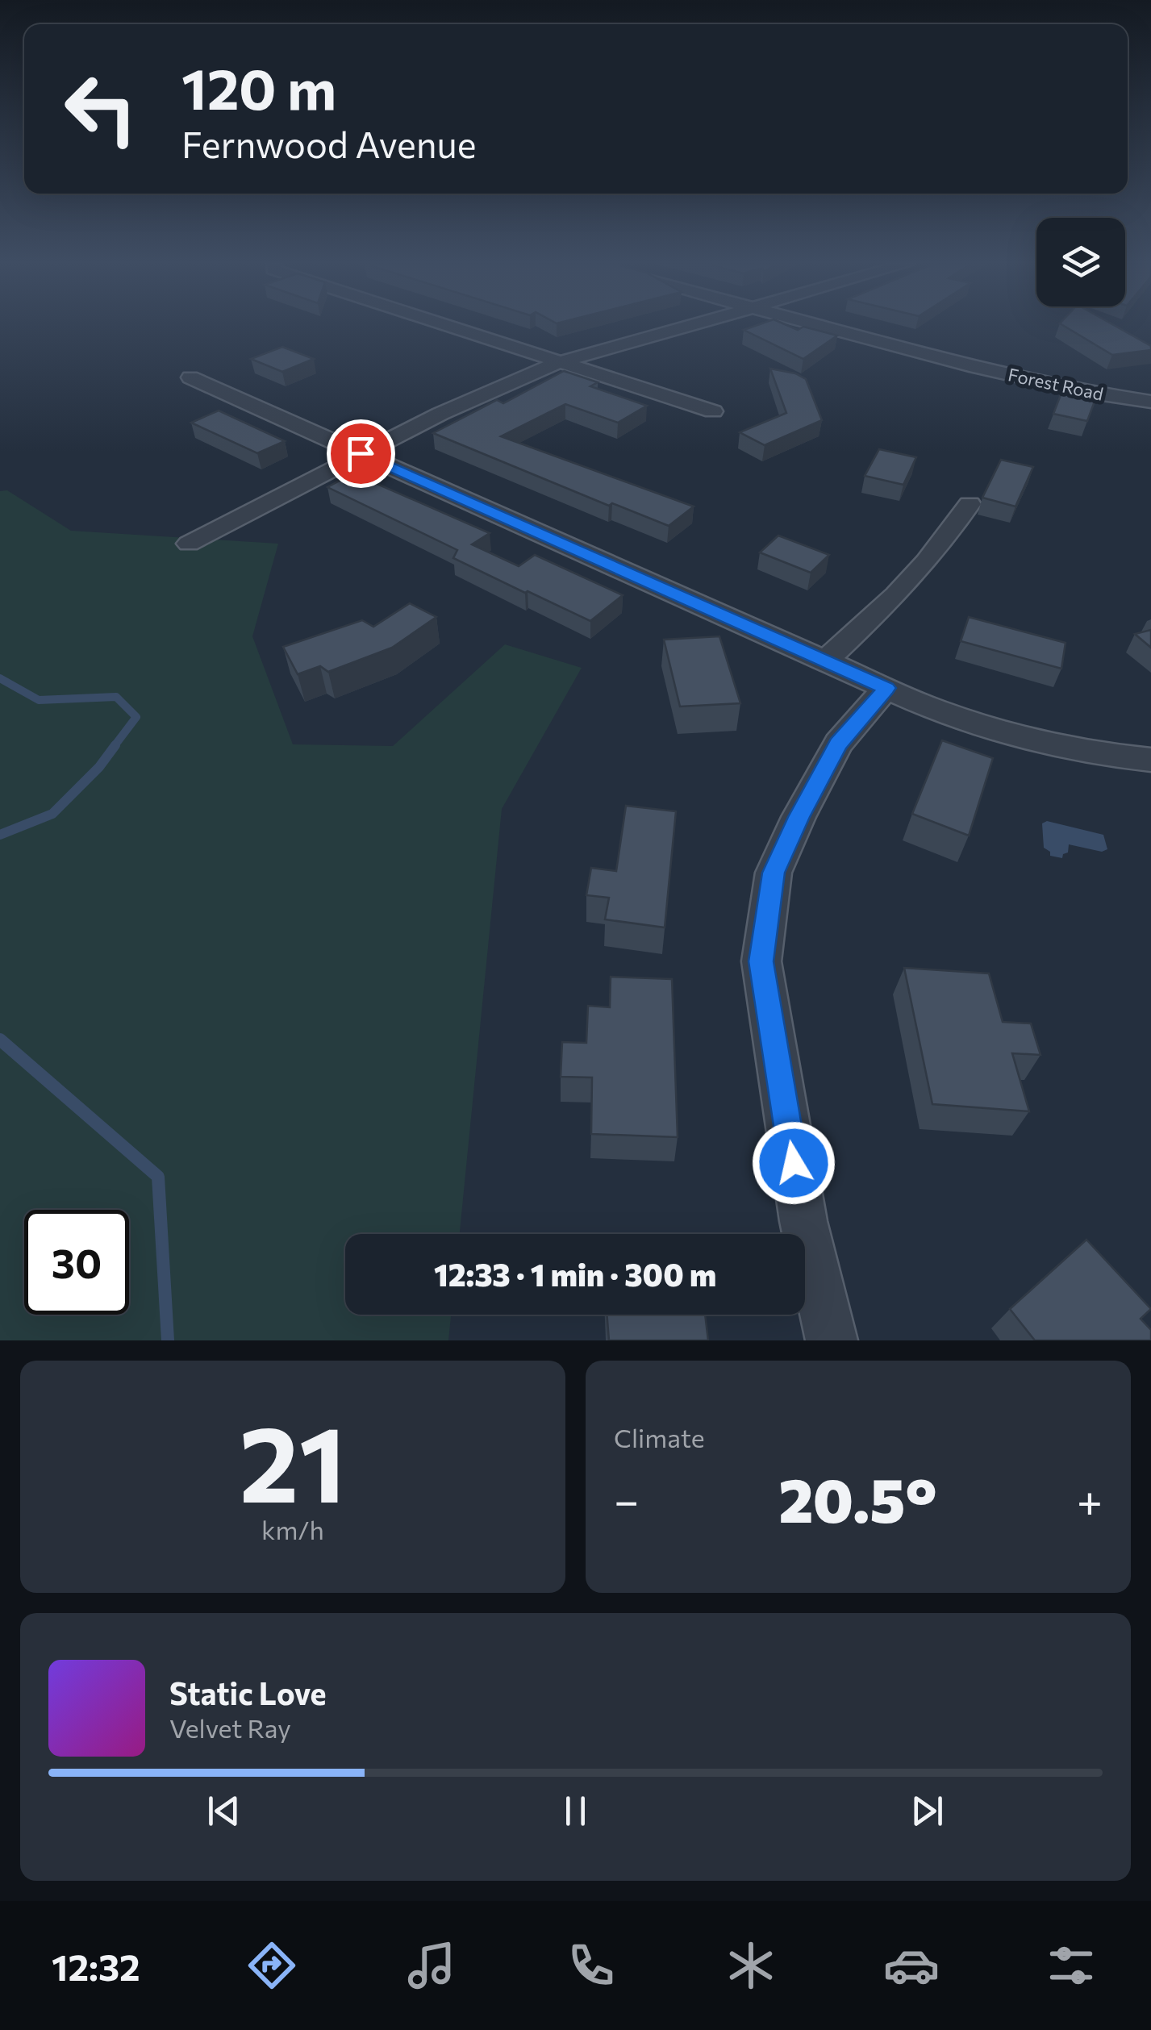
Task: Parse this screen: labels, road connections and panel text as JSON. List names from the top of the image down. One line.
{"streets":{"street":["Forest Road"]},"page":{"turn":["120 m","Fernwood Avenue"],"limit":"30","trip":"12:33 · 1 min · 300 m","tile":[["21","km/h"],"Climate"],"heat":["−","20.5°","+"],"song":["Static Love","Velvet Ray"],"tabs":"12:32"}}
